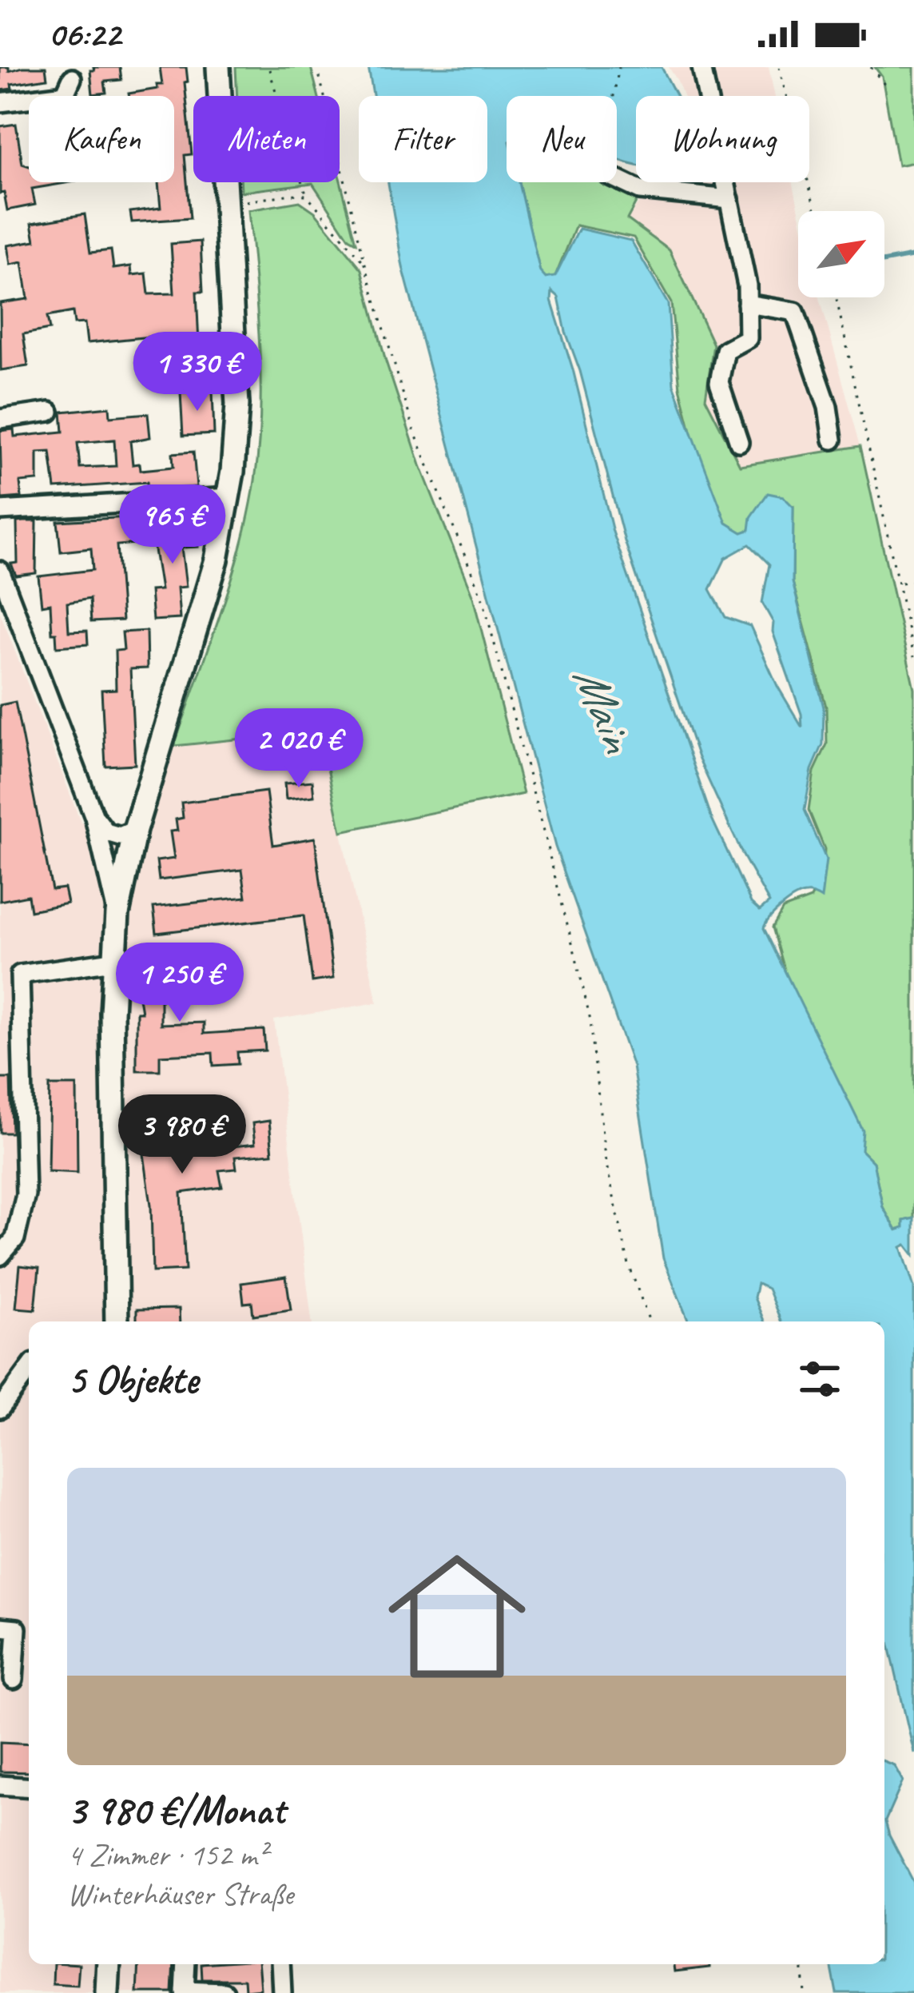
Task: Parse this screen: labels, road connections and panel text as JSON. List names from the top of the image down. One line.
{"water":["Main"],"north":"top right","page":{"status":"06:22","chip":["Kaufen","Mieten","Filter","Neu","Wohnung"],"price":["1 330 €","965 €","2 020 €","1 250 €","3 980 €"],"heading":"5 Objekte","list":[{"name":"3 980 €/Monat","note":"4 Zimmer · 152 m² · Winterhäuser Straße"}]}}
